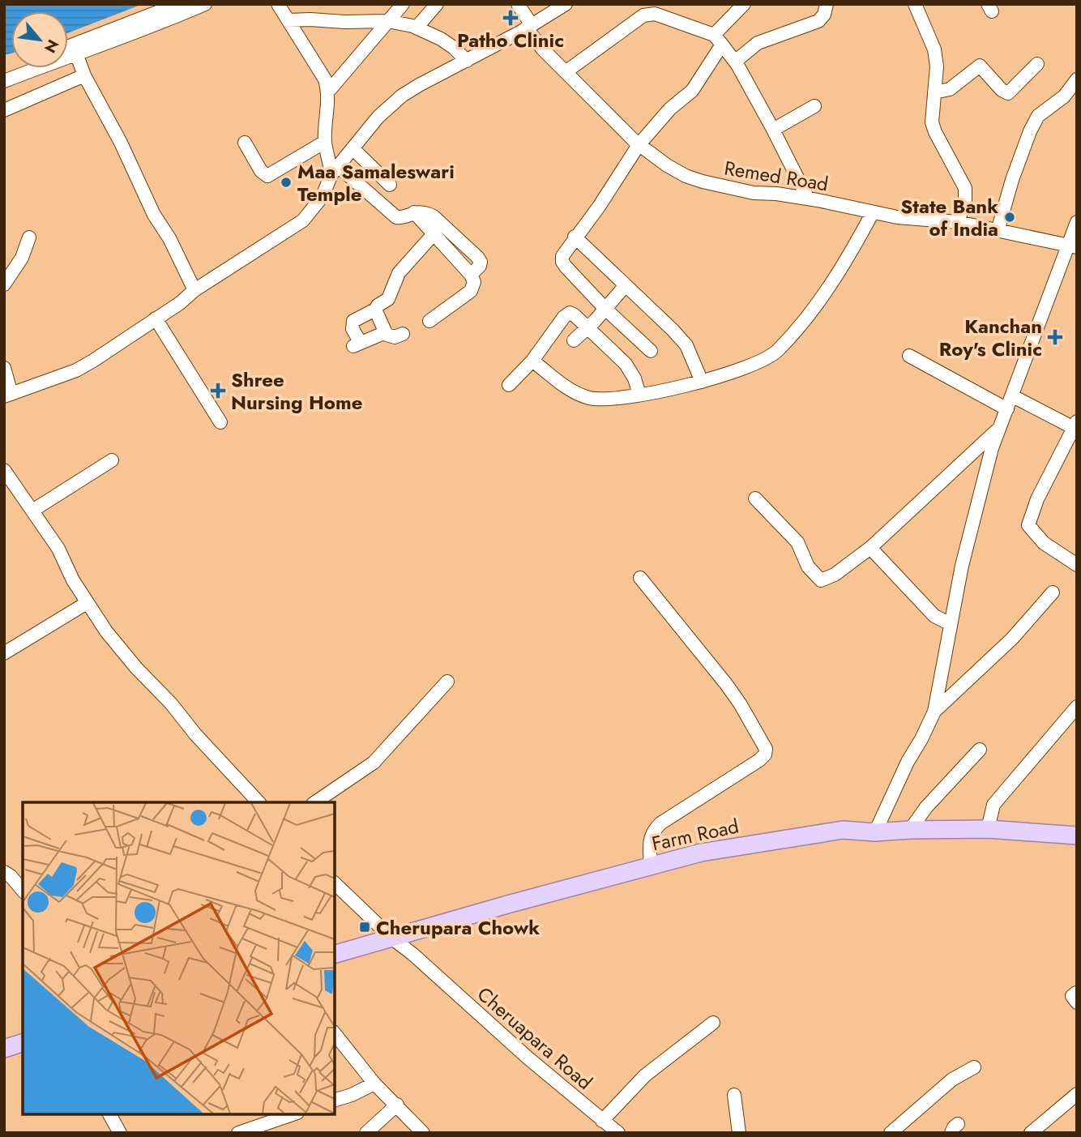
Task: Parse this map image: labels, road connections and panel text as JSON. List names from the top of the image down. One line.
{"streets":{"main road":["Farm Road"],"street":["Remed Road","Cheruapara Road"]},"crossings":[["Farm Road","Cheruapara Road"]],"places":{"health":["Patho Clinic","Kanchan Roy's Clinic","Shree Nursing Home"],"other":["Maa Samaleswari Temple","State Bank of India"],"transit":["Cherupara Chowk"]},"north":"bottom right"}
